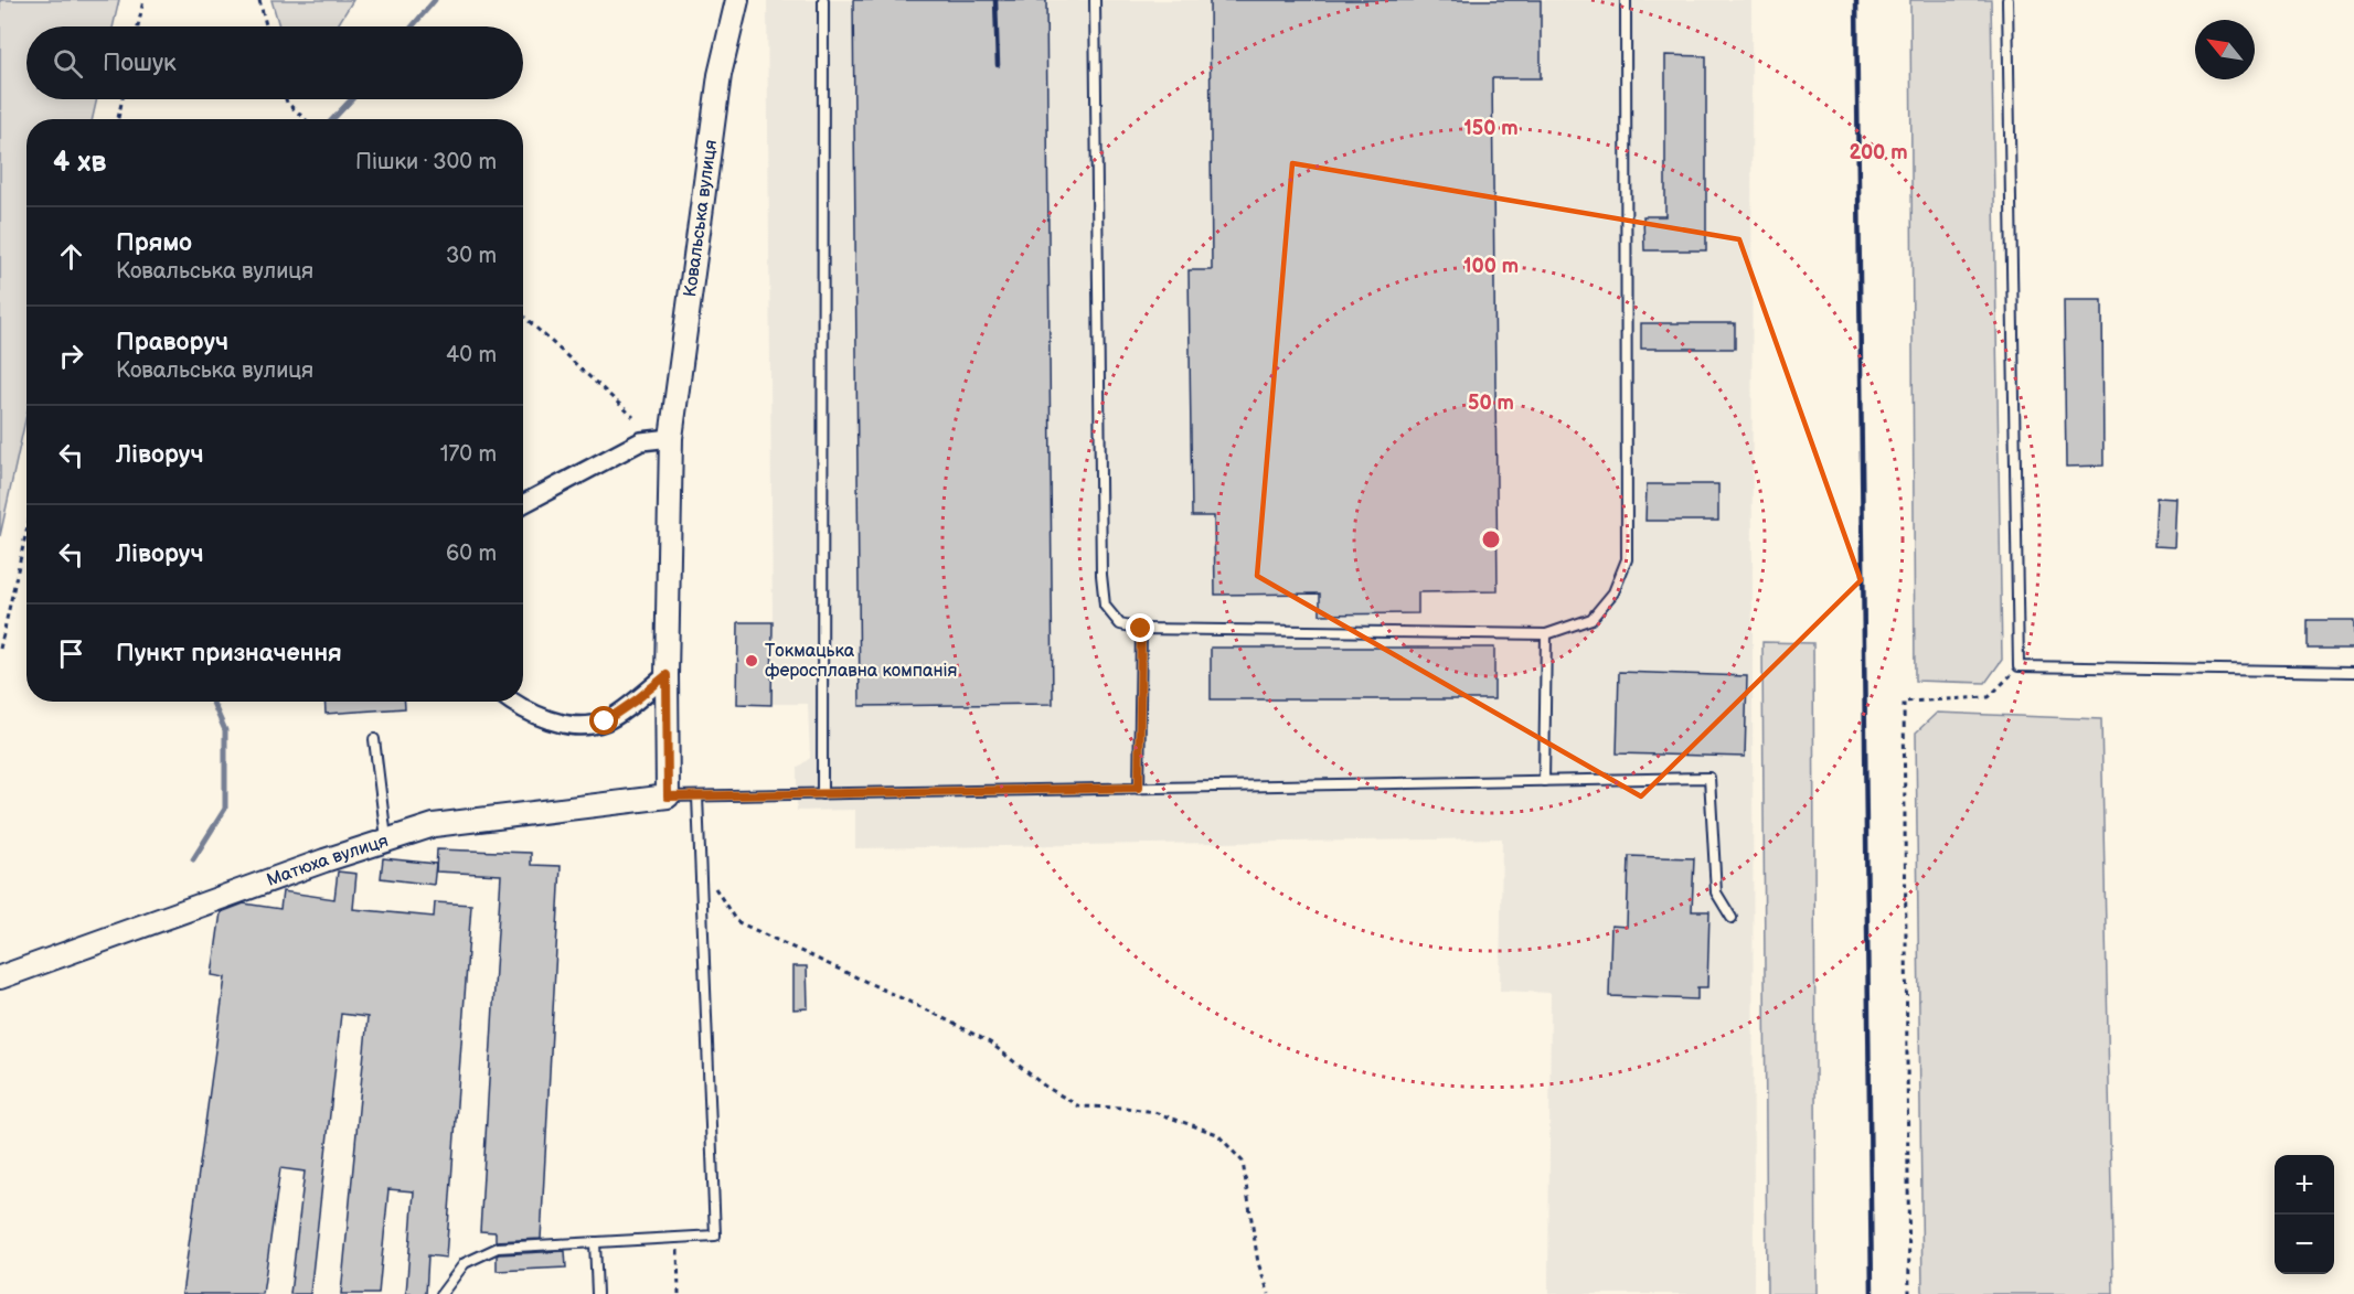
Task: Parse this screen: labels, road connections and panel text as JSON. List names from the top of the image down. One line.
{"streets":{"street":["Ковальська вулиця","Матюха вулиця"]},"crossings":[["Ковальська вулиця","Матюха вулиця"]],"places":["Токмацька феросплавна компанія"],"north":"top left","page":{"search":"Пошук","heading":["4 хв","Пішки · 300 m"],"list":[["Прямо","Ковальська вулиця","30 m"],["Праворуч","Ковальська вулиця","40 m"],["Ліворуч","170 m"],["Ліворуч","60 m"],"Пункт призначення"],"map_buttons":["+","−"]},"rings":["150 m","200 m","100 m","50 m"]}
